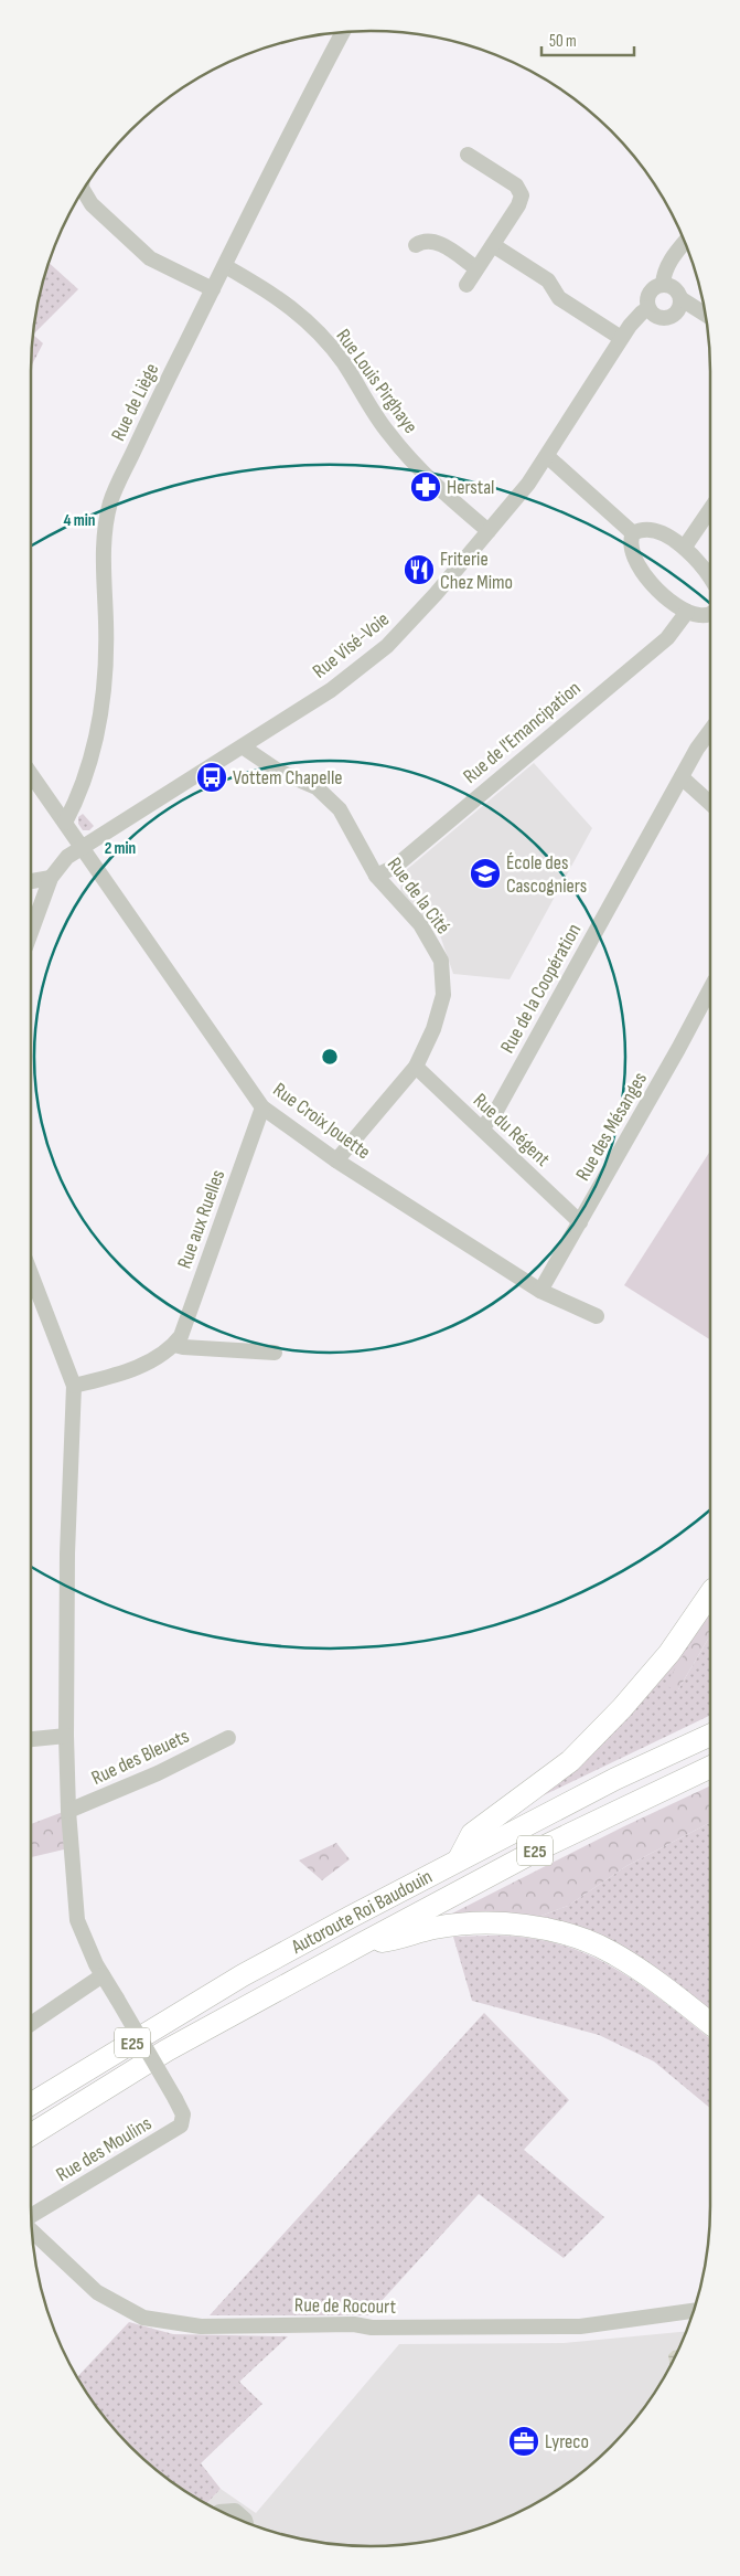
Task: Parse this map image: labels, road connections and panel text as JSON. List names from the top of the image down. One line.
{"streets":{"highway":["E25","Autoroute Roi Baudouin"],"street":["Rue Louis Pirghaye","Rue de Liège","Rue Visé-Voie","Rue de l'Emancipation","Rue de la Cité","Rue de la Coopération","Rue Croix Jouette","Rue des Mésanges","Rue du Régent","Rue aux Ruelles","Rue des Bleuets","Rue des Moulins","Rue de Rocourt"]},"crossings":[["Rue Louis Pirghaye","Rue de Liège"],["Rue Louis Pirghaye","Rue Visé-Voie"],["Rue de Liège","Rue Croix Jouette"],["Rue Visé-Voie","Rue de la Cité"],["Rue Visé-Voie","Rue Croix Jouette"],["Rue de l'Emancipation","Rue de la Cité"],["Rue de la Cité","Rue Croix Jouette"],["Rue de la Cité","Rue du Régent"],["Rue de la Coopération","Rue du Régent"],["Rue Croix Jouette","Rue des Mésanges"],["Rue Croix Jouette","Rue aux Ruelles"],["Rue des Mésanges","Rue du Régent"],["Rue des Bleuets","Rue des Moulins"],["E25","Autoroute Roi Baudouin"]],"places":{"pharmacy":["Herstal"],"restaurant":["Friterie Chez Mimo"],"bus stop":["Vottem Chapelle"],"school or university":["École des Cascogniers"],"office":["Lyreco"]},"scale_bar":"50 m","rings":["4 min","2 min"]}
